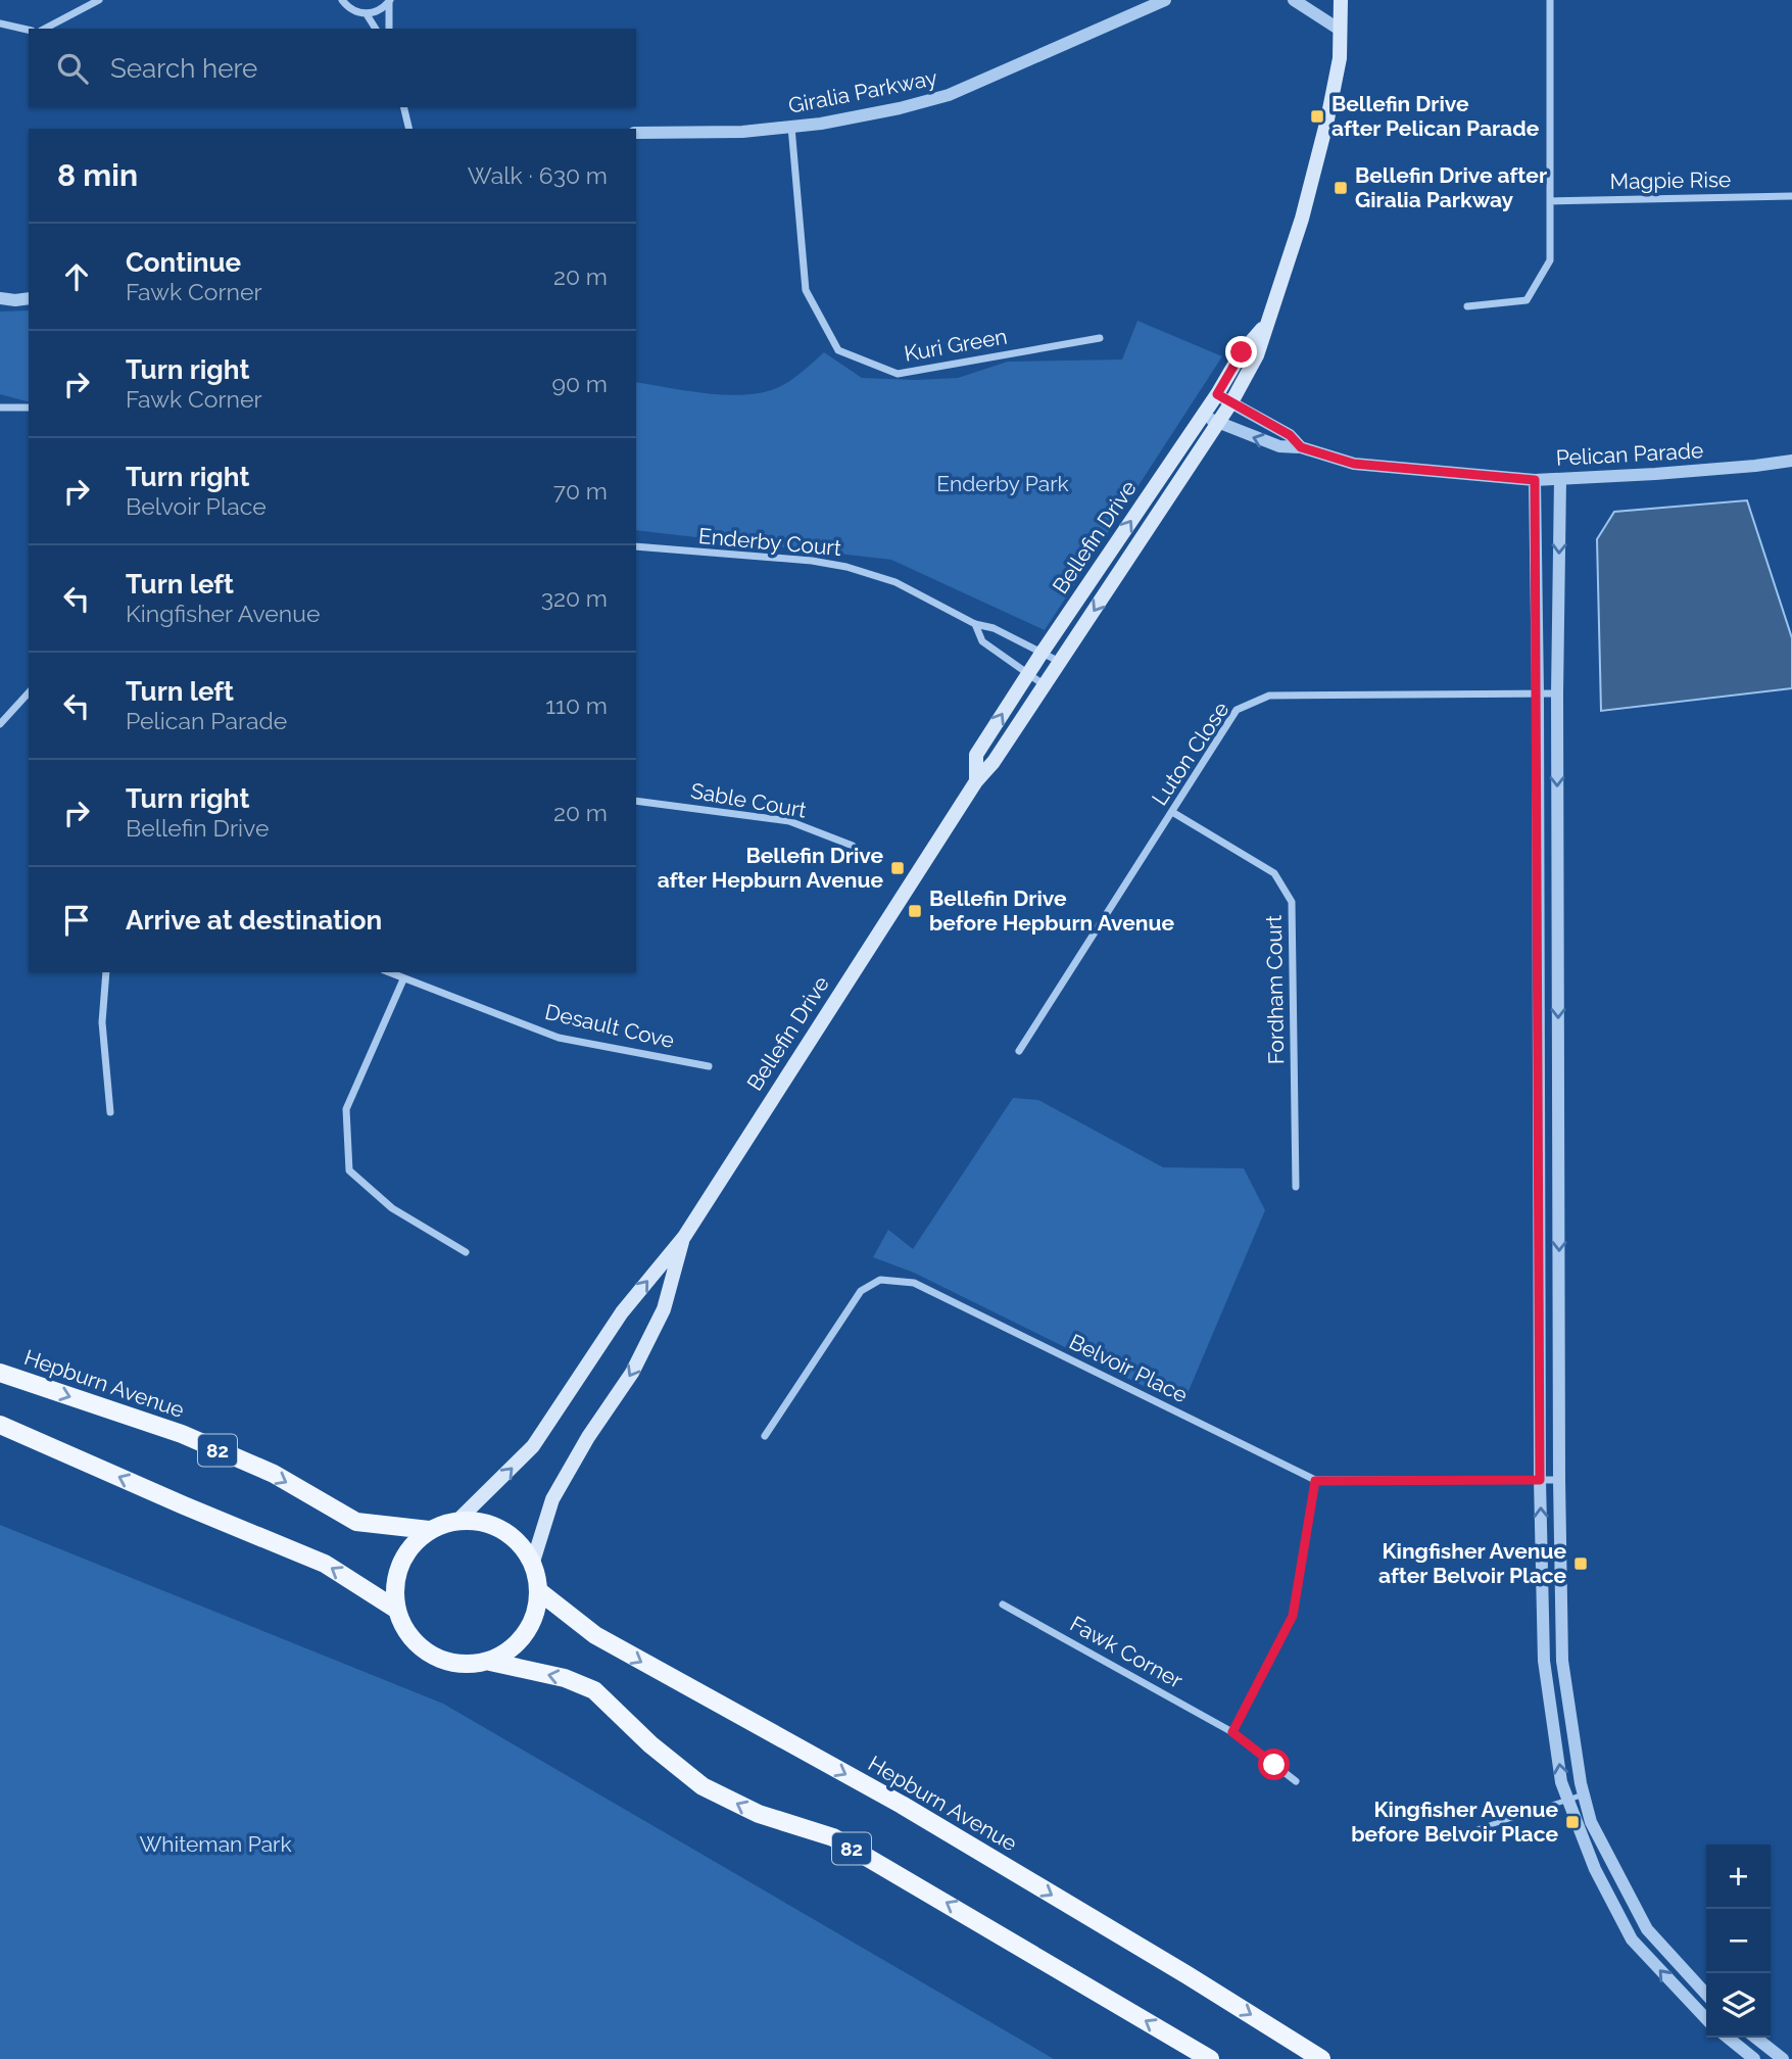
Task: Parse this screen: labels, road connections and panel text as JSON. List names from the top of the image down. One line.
{"streets":{"main road":["Bellefin Drive","Hepburn Avenue","82"],"street":["Giralia Parkway","Magpie Rise","Kuri Green","Pelican Parade","Enderby Court","Luton Close","Sable Court","Fordham Court","Desault Cove","Belvoir Place","Fawk Corner"]},"crossings":[["Giralia Parkway","Kuri Green"],["Pelican Parade","Bellefin Drive"],["Bellefin Drive","Enderby Court"],["Bellefin Drive","Hepburn Avenue"],["Bellefin Drive","82"],["Luton Close","Fordham Court"],["Hepburn Avenue","82"]],"parks":["Enderby Park","Whiteman Park"],"places":{"transit":["Bellefin Drive after Pelican Parade","Bellefin Drive after Giralia Parkway","Bellefin Drive after Hepburn Avenue","Bellefin Drive before Hepburn Avenue","Kingfisher Avenue after Belvoir Place","Kingfisher Avenue before Belvoir Place"]},"page":{"search":"Search here","heading":["8 min","Walk · 630 m"],"list":[["Continue","Fawk Corner","20 m"],["Turn right","Fawk Corner","90 m"],["Turn right","Belvoir Place","70 m"],["Turn left","Kingfisher Avenue","320 m"],["Turn left","Pelican Parade","110 m"],["Turn right","Bellefin Drive","20 m"],"Arrive at destination"],"map_buttons":["+","−"]}}
